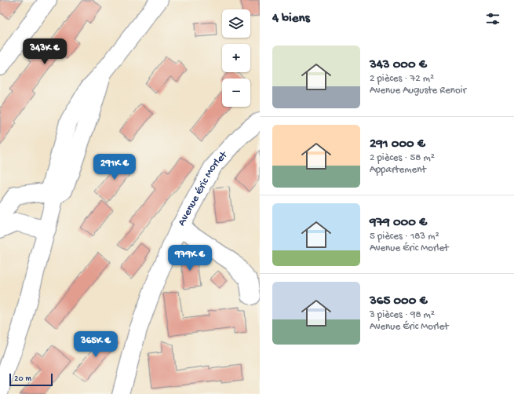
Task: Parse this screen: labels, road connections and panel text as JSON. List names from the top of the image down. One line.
{"streets":{"street":["Avenue Éric Morlet"]},"scale_bar":"20 m","page":{"heading":"4 biens","map_buttons":["+","−"],"list":[{"name":"343 000 €","note":"2 pièces · 72 m² · Avenue Auguste Renoir"},{"name":"291 000 €","note":"2 pièces · 58 m² · Appartement"},{"name":"979 000 €","note":"5 pièces · 183 m² · Avenue Éric Morlet"},{"name":"365 000 €","note":"3 pièces · 98 m² · Avenue Éric Morlet"}],"price":["343K €","291K €","979K €","365K €"],"scale":"20 m"}}
